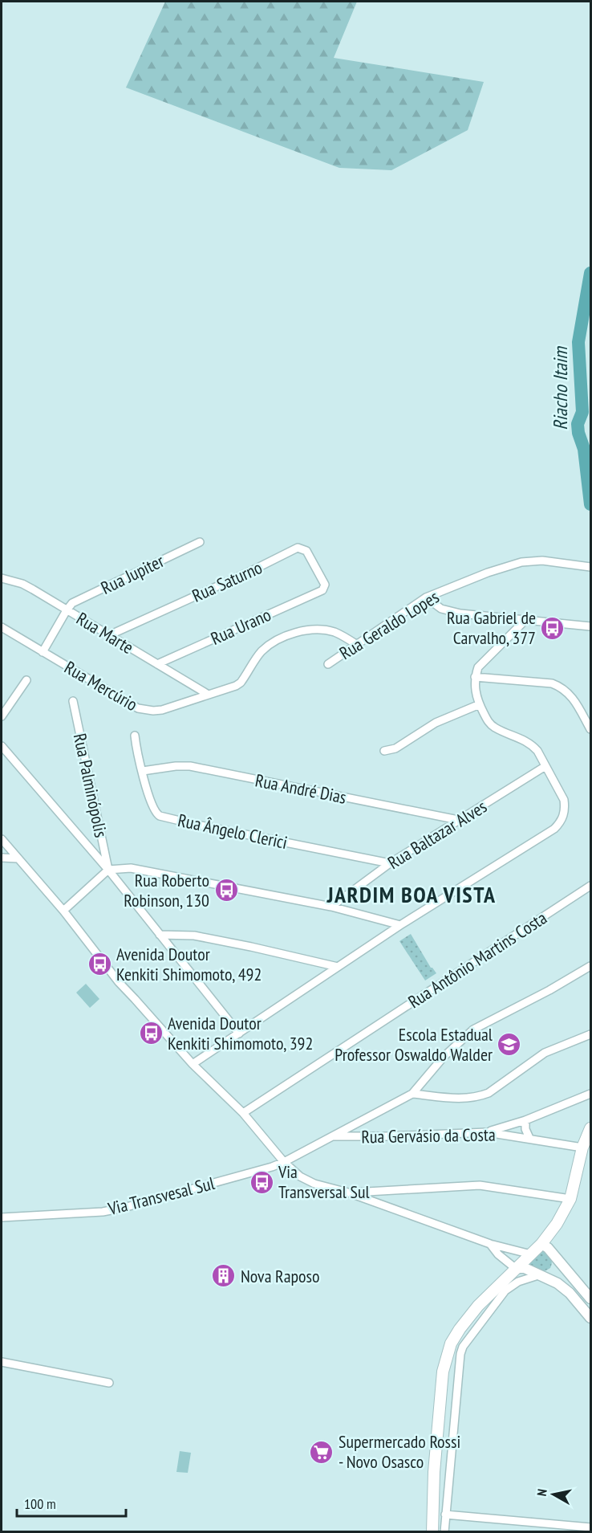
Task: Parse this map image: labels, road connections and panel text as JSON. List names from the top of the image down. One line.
{"streets":{"street":["Rua Jupiter","Rua Saturno","Rua Geraldo Lopes","Rua Urano","Rua Marte","Rua Mercúrio","Rua Palminópolis","Rua André Dias","Rua Ângelo Clerici","Rua Baltazar Alves","Rua Antônio Martins Costa","Rua Gervásio da Costa","Via Transvesal Sul"]},"crossings":[["Rua Jupiter","Rua Marte"],["Rua Saturno","Rua Urano"],["Rua Saturno","Rua Marte"],["Rua Geraldo Lopes","Rua Mercúrio"],["Rua Urano","Rua Marte"],["Rua Marte","Rua Mercúrio"],["Rua André Dias","Rua Ângelo Clerici"],["Rua André Dias","Rua Baltazar Alves"],["Rua Ângelo Clerici","Rua Baltazar Alves"],["Rua Gervásio da Costa","Via Transvesal Sul"]],"districts":["JARDIM BOA VISTA"],"water":["Riacho Itaim"],"places":{"bus stop":["Rua Gabriel de Carvalho, 377","Rua Roberto Robinson, 130","Avenida Doutor Kenkiti Shimomoto, 492","Avenida Doutor Kenkiti Shimomoto, 392","Via Transversal Sul"],"school or university":["Escola Estadual Professor Oswaldo Walder"],"building":["Nova Raposo"],"supermarket":["Supermercado Rossi - Novo Osasco"]},"scale_bar":"100 m","north":"left"}
